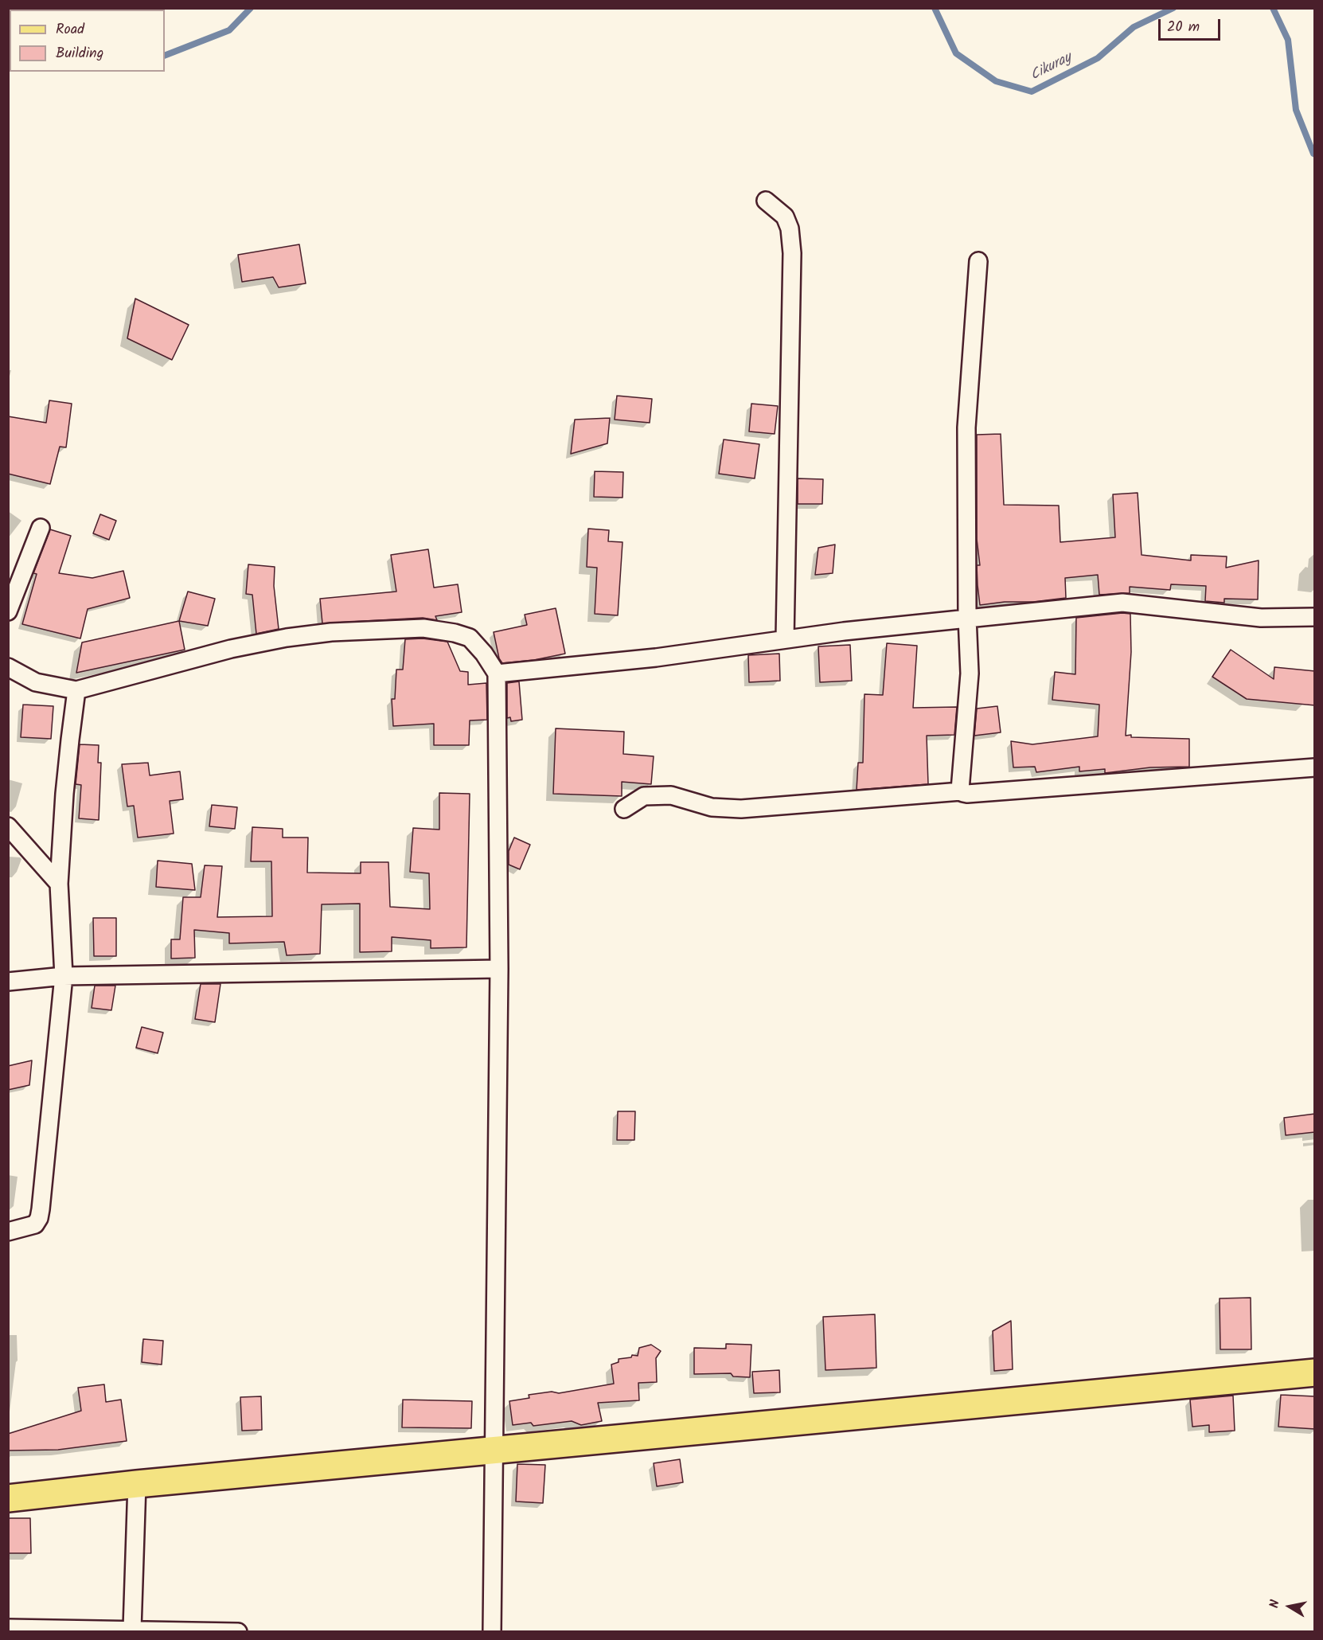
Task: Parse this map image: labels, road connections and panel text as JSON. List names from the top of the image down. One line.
{"water":["Cikuray"],"legend":["Road","Building"],"scale_bar":"20 m","north":"left"}
